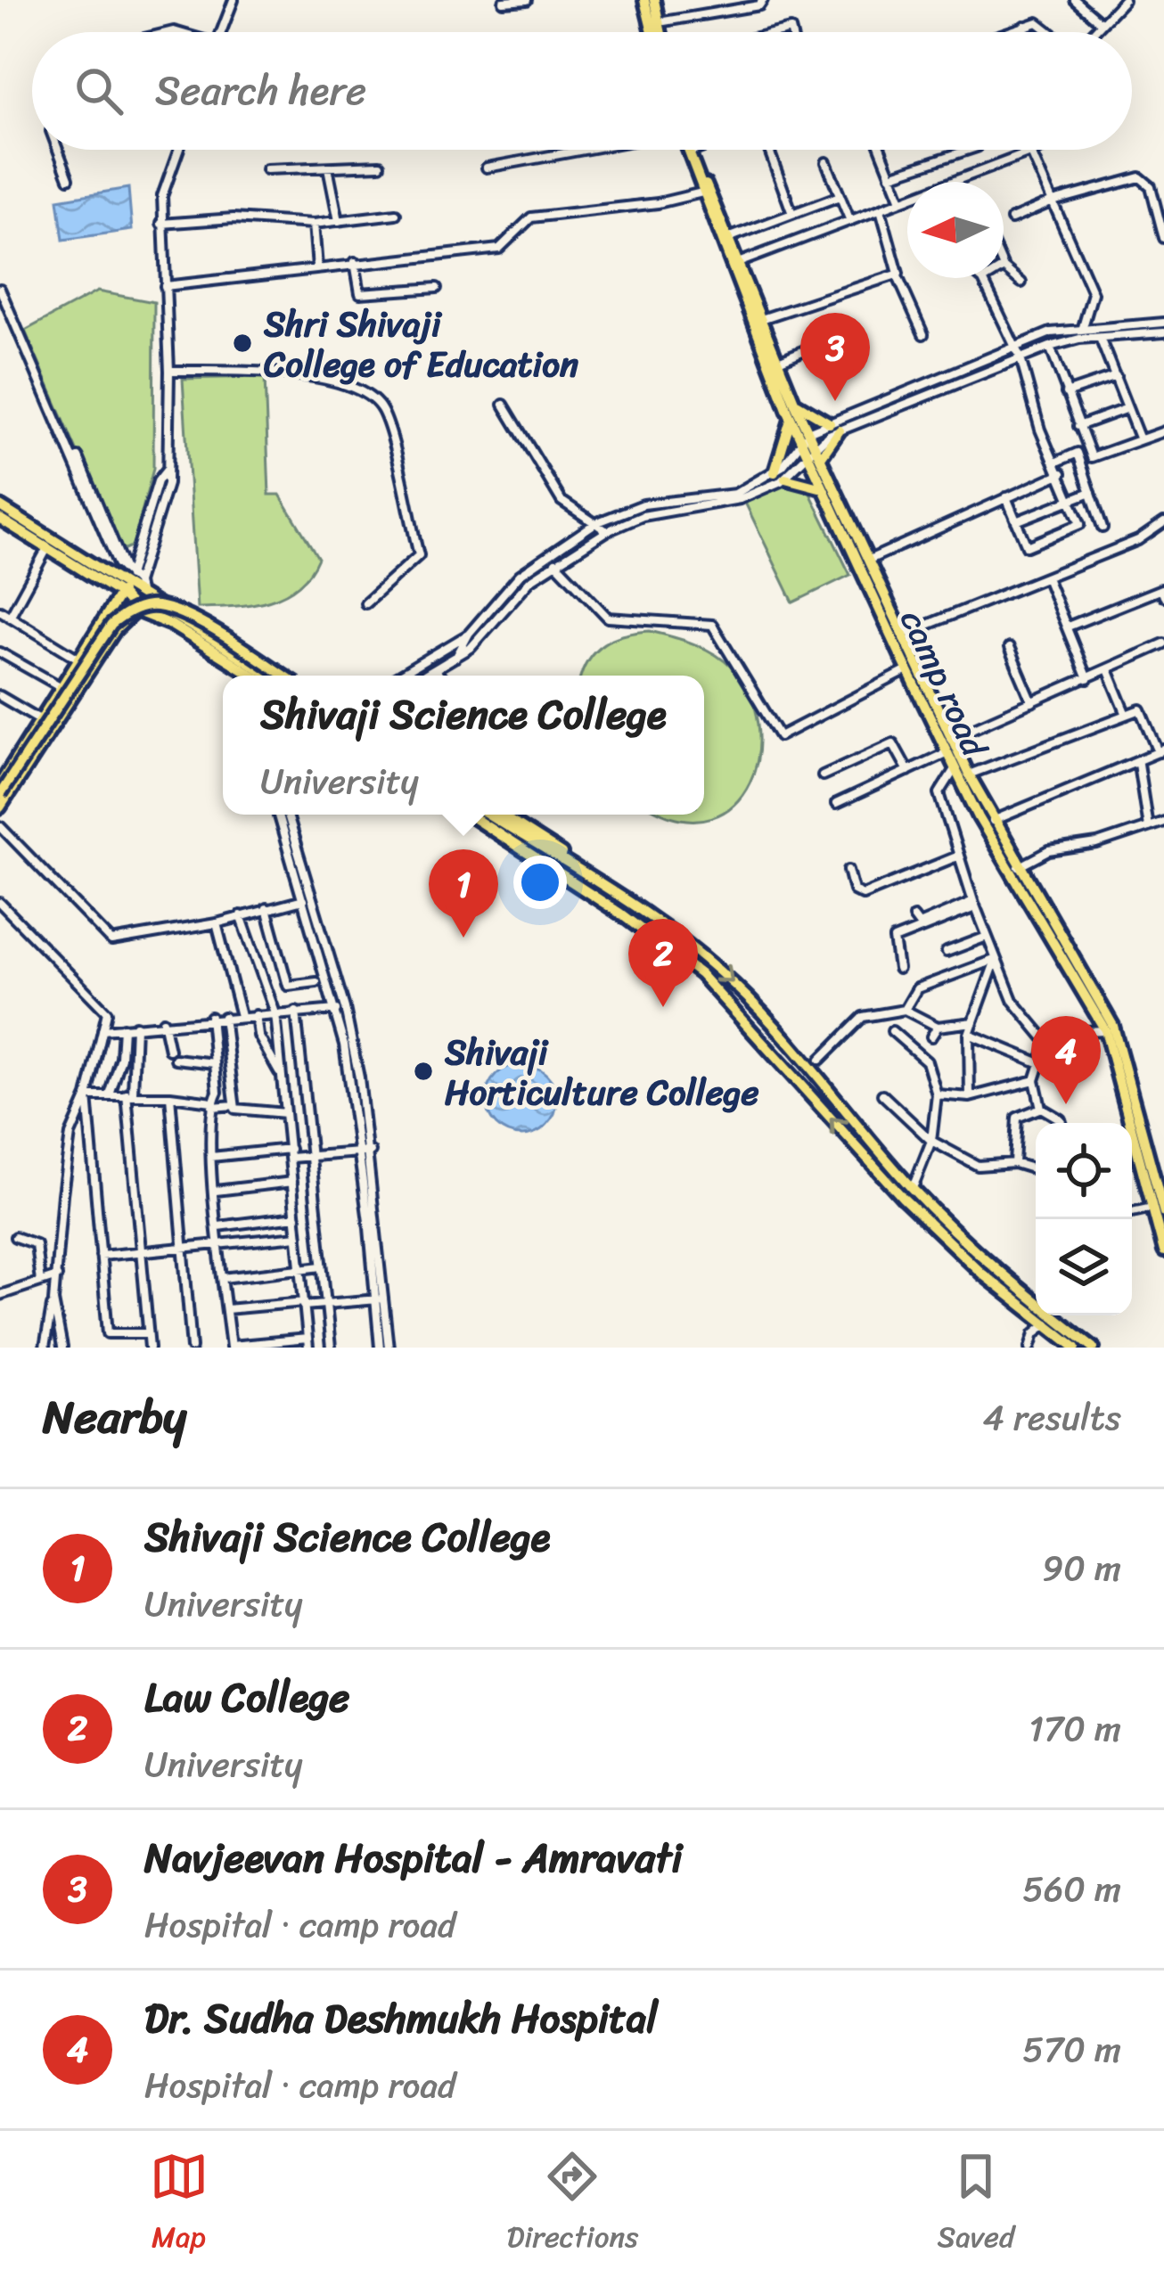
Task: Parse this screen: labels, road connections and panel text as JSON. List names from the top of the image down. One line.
{"streets":{"main road":["camp road"]},"places":["Shri Shivaji College of Education","Shivaji Horticulture College"],"north":"left","page":{"search":"Search here","pins":["3","1","2","4"],"popup":["Shivaji Science College","University"],"heading":["Nearby","4 results"],"list":[{"mark":"1","name":"Shivaji Science College","note":"University","value":"90 m"},{"mark":"2","name":"Law College","note":"University","value":"170 m"},{"mark":"3","name":"Navjeevan Hospital - Amravati","note":"Hospital · camp road","value":"560 m"},{"mark":"4","name":"Dr. Sudha Deshmukh Hospital","note":"Hospital · camp road","value":"570 m"}],"nav":["Map","Directions","Saved"]}}
